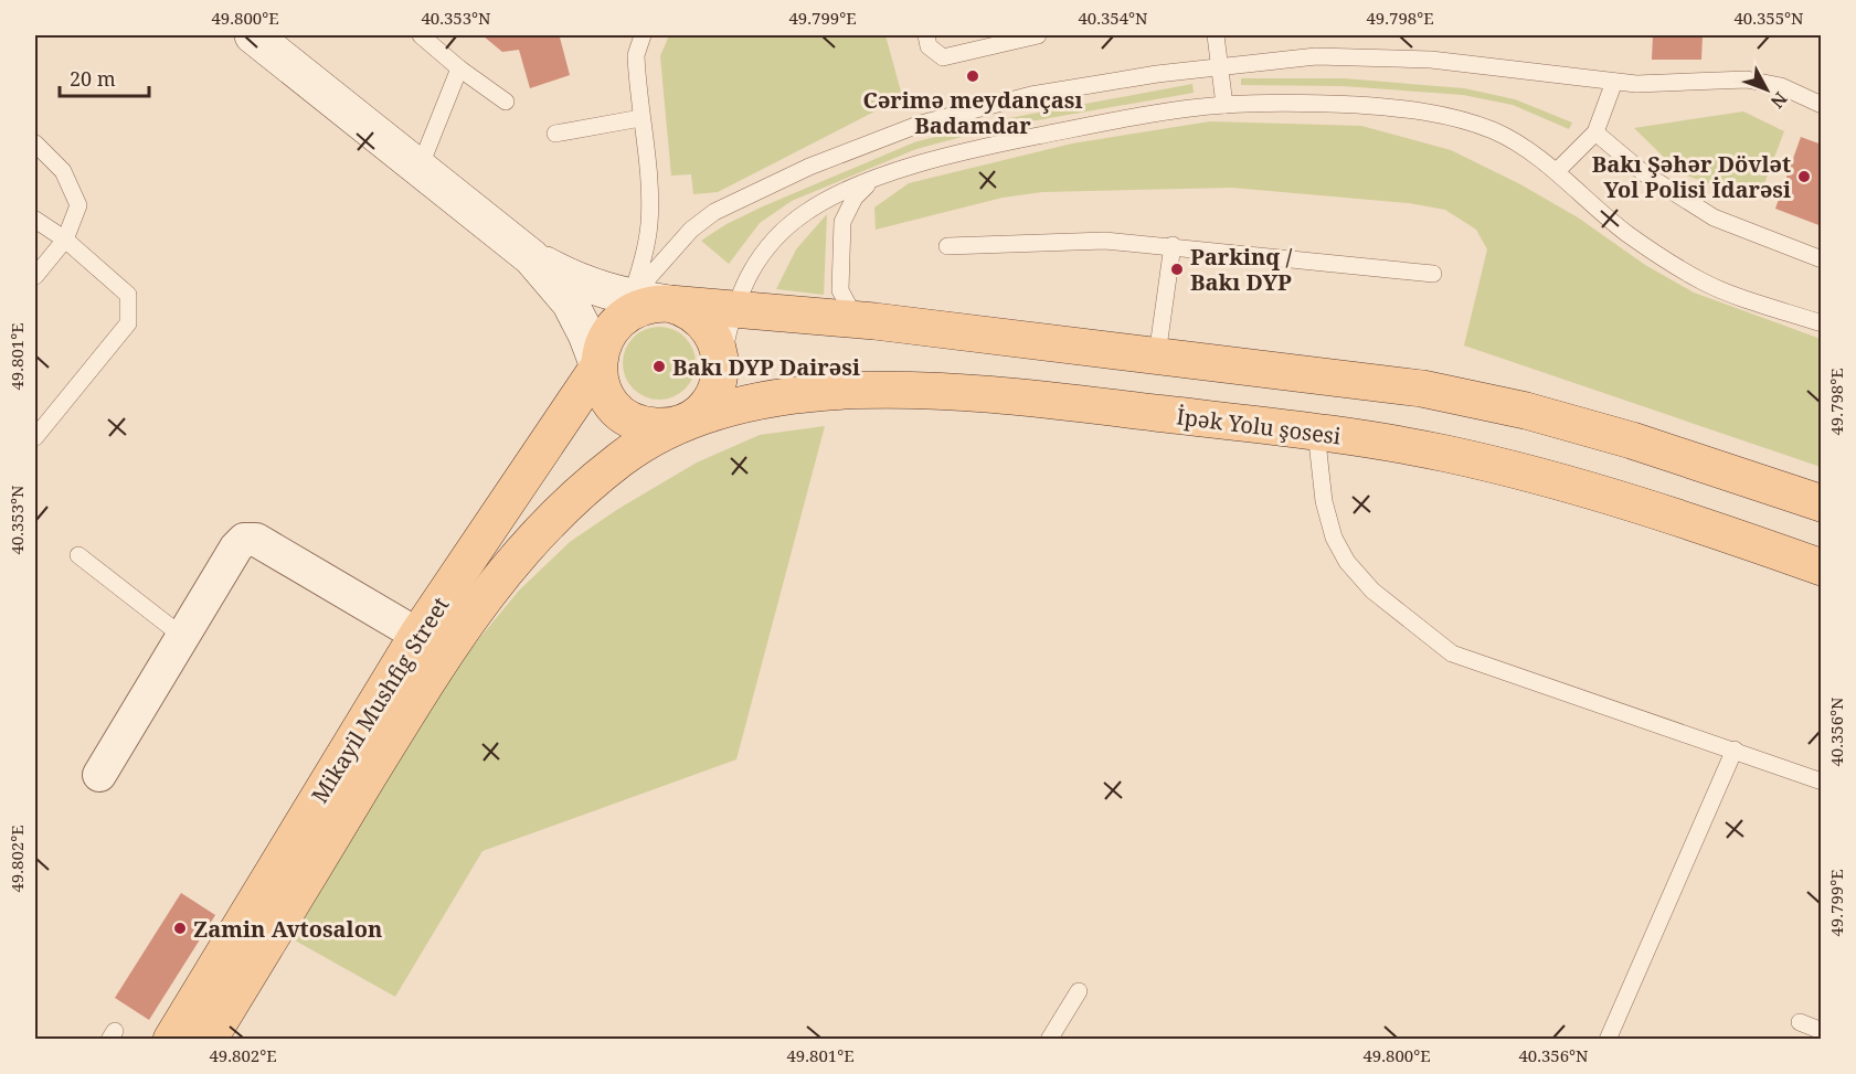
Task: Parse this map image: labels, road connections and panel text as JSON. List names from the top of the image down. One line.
{"streets":{"main road":["İpək Yolu şosesi","Mikayil Mushfig Street"]},"crossings":[["İpək Yolu şosesi","Mikayil Mushfig Street"]],"places":["Cərimə meydançası Badamdar","Bakı Şəhər Dövlət Yol Polisi İdarəsi","Parkinq / Bakı DYP","Bakı DYP Dairəsi","Zamin Avtosalon"],"scale_bar":"20 m","north":"bottom right","coordinates":["49.800°E","40.353°N","49.799°E","40.354°N","49.798°E","40.355°N","49.801°E","40.356°N","49.802°E"]}
